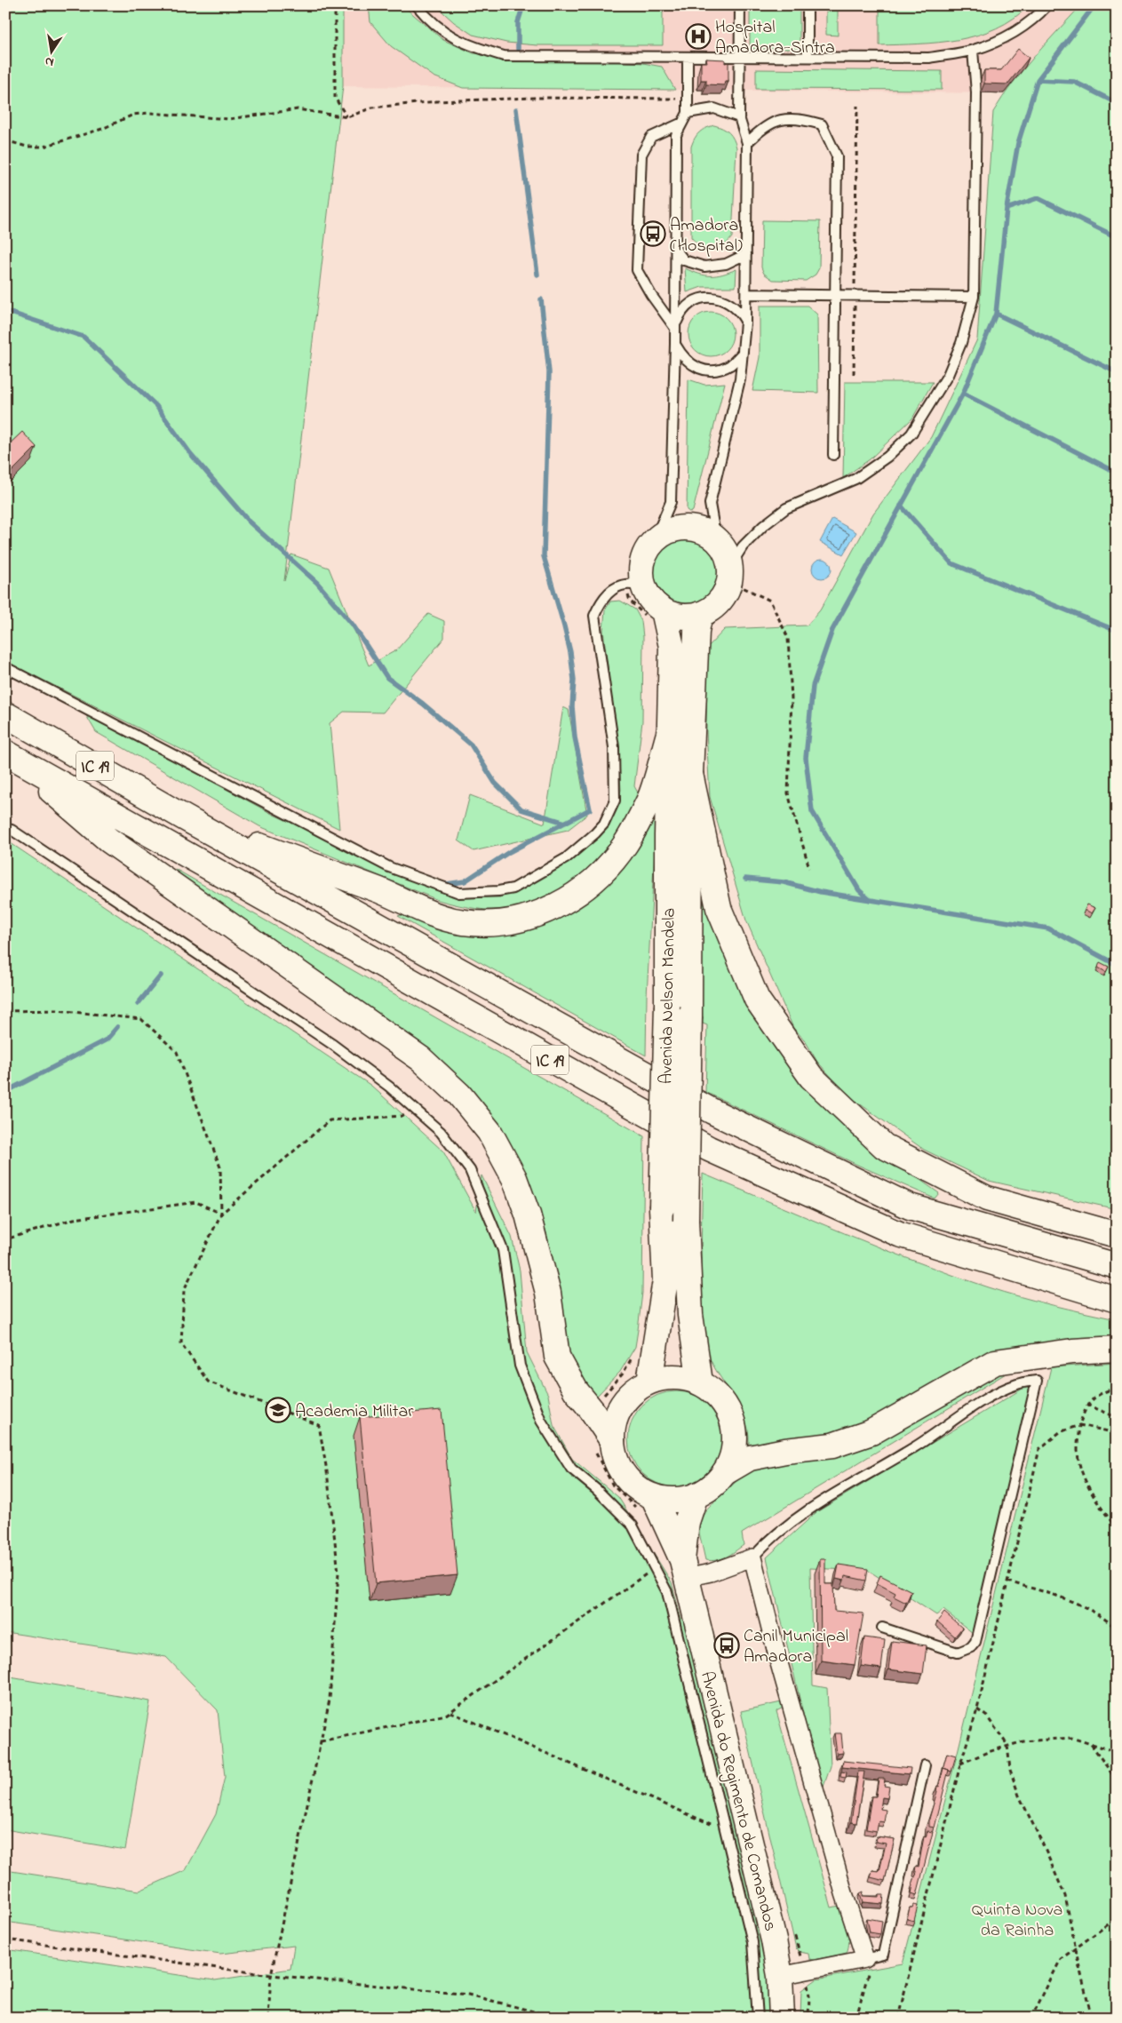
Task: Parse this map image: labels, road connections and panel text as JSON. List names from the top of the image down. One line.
{"streets":{"main road":["IC 19","Avenida Nelson Mandela","Avenida do Regimento de Comandos"]},"crossings":[["Avenida Nelson Mandela","Avenida do Regimento de Comandos"]],"parks":["Quinta Nova da Rainha"],"places":{"hospital":["Hospital Amadora-Sintra"],"bus stop":["Amadora (Hospital)","Canil Municipal Amadora"],"school or university":["Academia Militar"]},"north":"bottom"}
